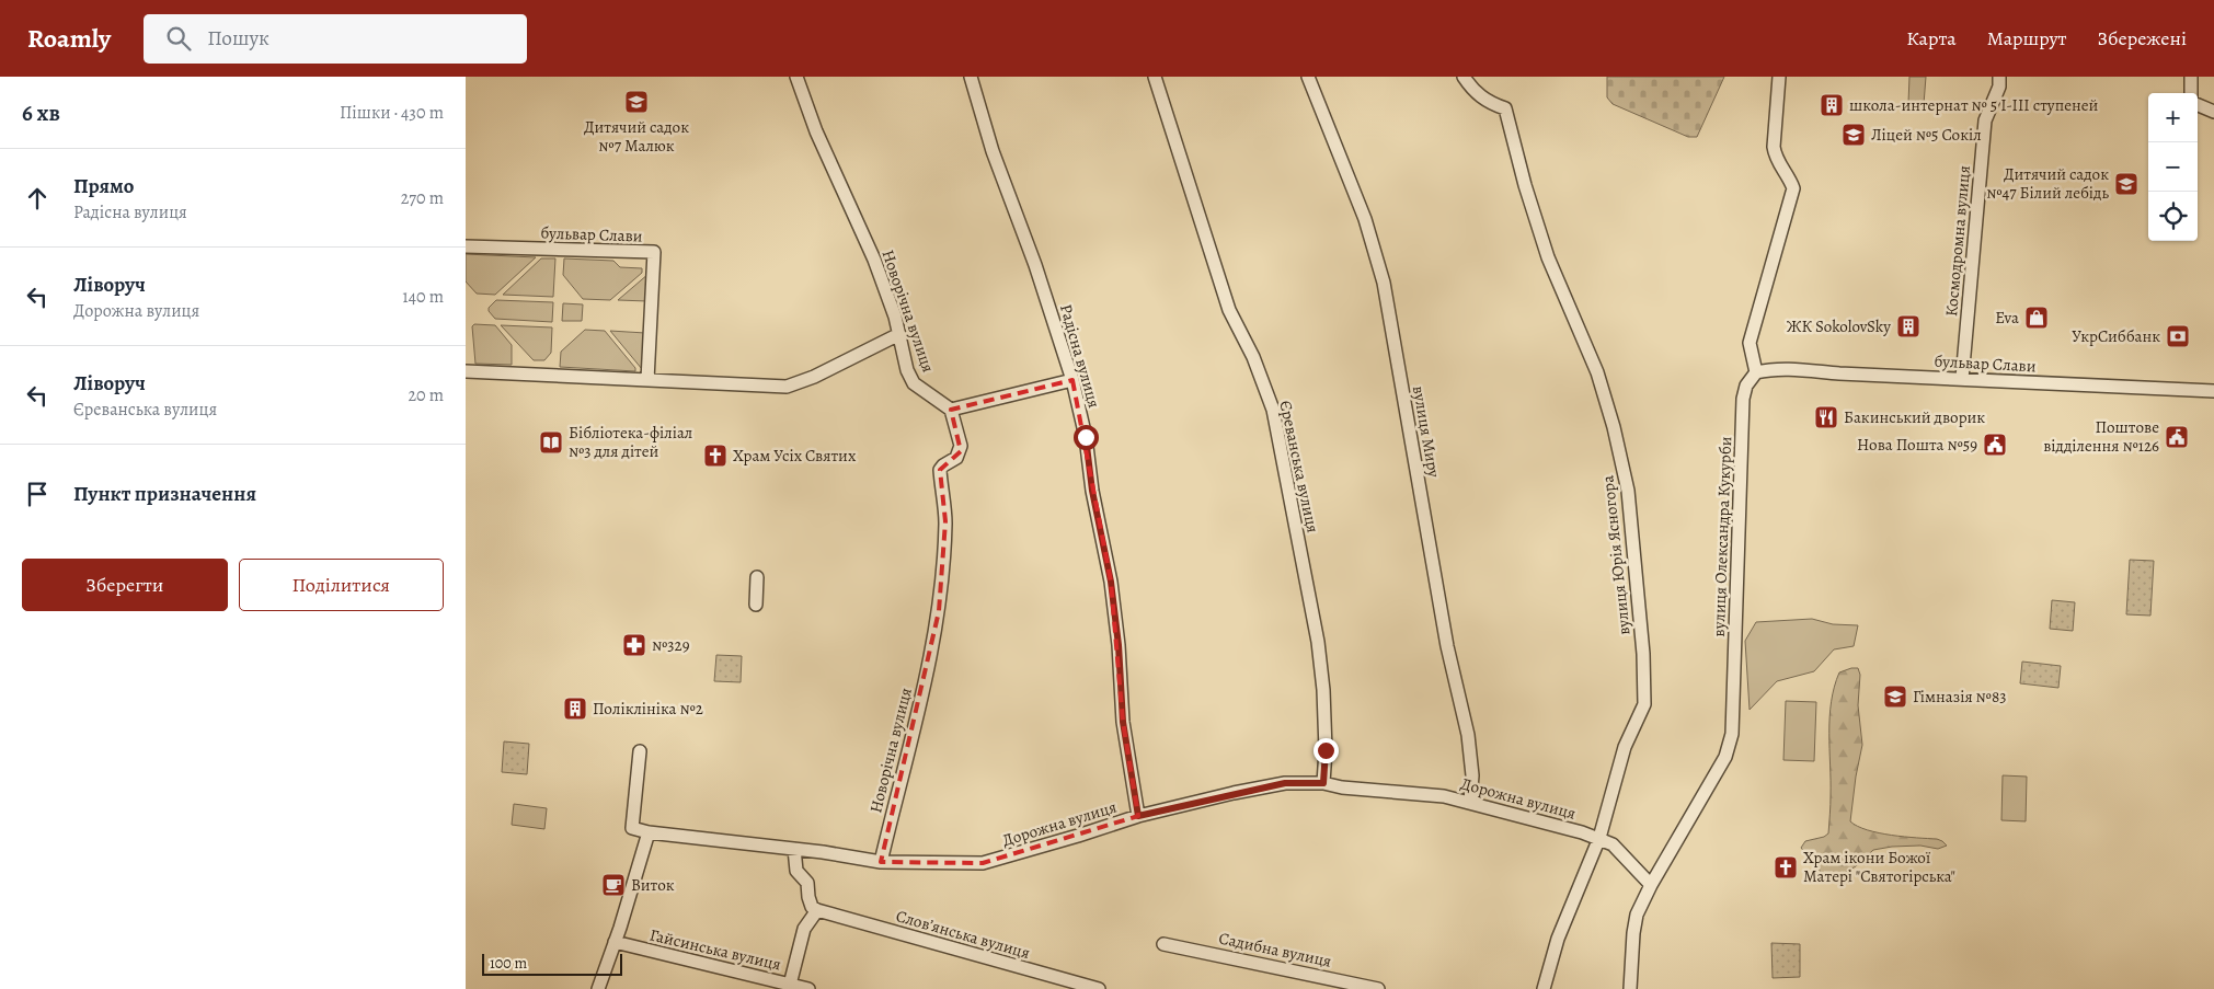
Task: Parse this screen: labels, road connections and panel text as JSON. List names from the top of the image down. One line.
{"streets":{"street":["бульвар Слави","Космодромна вулиця","Новорічна вулиця","Радісна вулиця","вулиця Миру","Єреванська вулиця","вулиця Олександра Кукурби","вулиця Юрія Ясногора","Дорожна вулиця","Словʼянська вулиця","Гайсинська вулиця","Садибна вулиця"]},"crossings":[["бульвар Слави","Космодромна вулиця"],["бульвар Слави","вулиця Олександра Кукурби"],["Новорічна вулиця","Дорожна вулиця"],["Радісна вулиця","Дорожна вулиця"],["вулиця Миру","Дорожна вулиця"],["Єреванська вулиця","Дорожна вулиця"],["вулиця Олександра Кукурби","Дорожна вулиця"],["вулиця Юрія Ясногора","Дорожна вулиця"]],"places":{"school or university":["Дитячий садок №7 Малюк","Ліцей №5 Сокіл","Дитячий садок №47 Білий лебідь","Гімназія №83"],"building":["школа-интернат № 5 I-III ступеней","ЖК SokolovSky","Поліклініка №2"],"shop":["Eva"],"bank":["УкрСиббанк"],"restaurant":["Бакинський дворик"],"public building":["Поштове відділення №126","Нова Пошта №59"],"library":["Бібліотека-філіал №3 для дітей"],"church":["Храм Усіх Святих","Храм ікони Божої Матері \"Святогірська\""],"pharmacy":["№329"],"cafe":["Виток"]},"scale_bar":"100 m","page":{"header":"Roamly","search":"Пошук","nav":["Карта","Маршрут","Збережені"],"heading":["6 хв","Пішки · 430 m"],"map_buttons":["+","−"],"list":[["Прямо","Радісна вулиця","270 m"],["Ліворуч","Дорожна вулиця","140 m"],["Ліворуч","Єреванська вулиця","20 m"],"Пункт призначення"],"buttons":["Зберегти","Поділитися"],"scale":"100 m"}}
